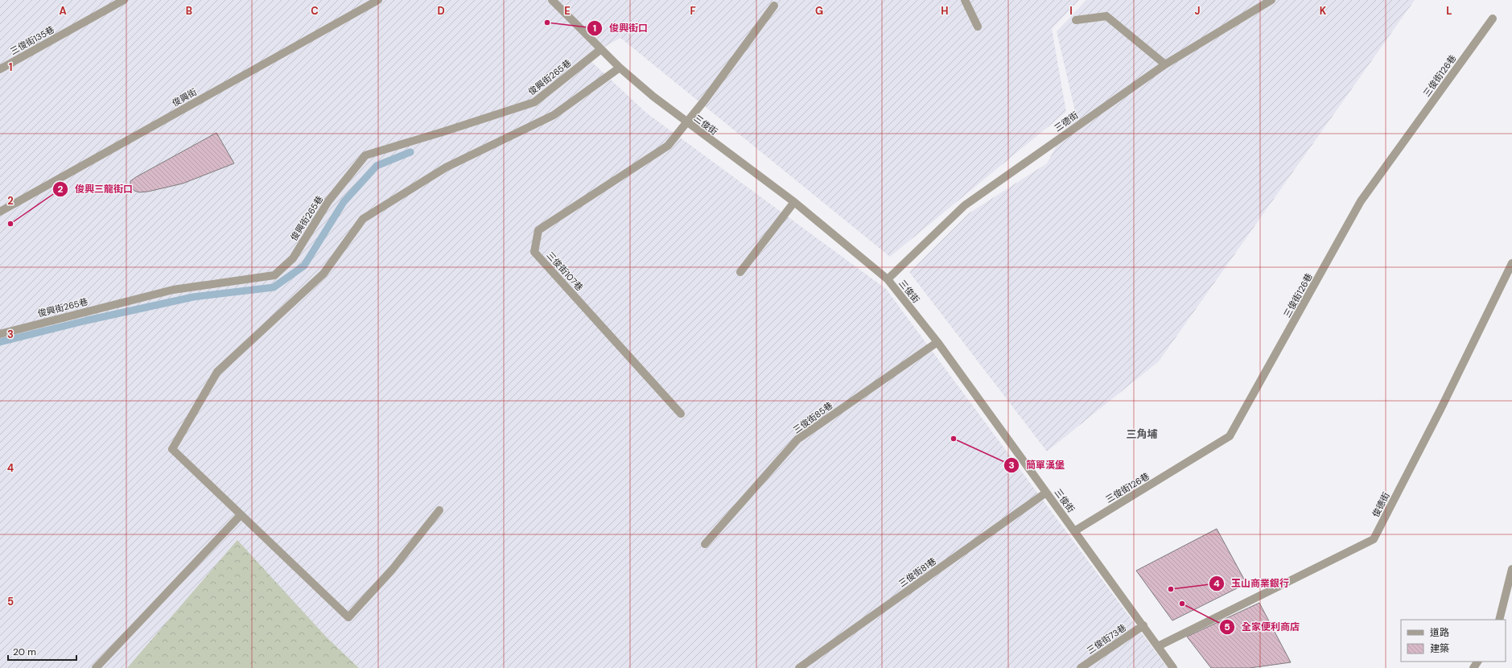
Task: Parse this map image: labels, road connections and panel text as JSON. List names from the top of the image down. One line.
{"streets":{"street":["三俊街135巷","三俊街126巷","俊興街265巷","俊興街","三德街","三俊街","三俊街107巷","三俊街85巷","俊德街","三俊街81巷","三俊街73巷"]},"crossings":[["三俊街126巷","三俊街"],["俊興街265巷","三俊街"],["三德街","三俊街"],["三俊街","三俊街107巷"],["三俊街","三俊街85巷"],["三俊街","俊德街"],["三俊街","三俊街81巷"],["三俊街","三俊街73巷"]],"districts":["三角埔"],"places":["俊興街口","俊興三龍街口","簡單漢堡","玉山商業銀行","全家便利商店"],"legend":["道路","建築"],"scale_bar":"20 m","grid":{"columns":["A","B","C","D","E","F","G","H","I","J","K","L"],"rows":["1","2","3","4","5"]}}
